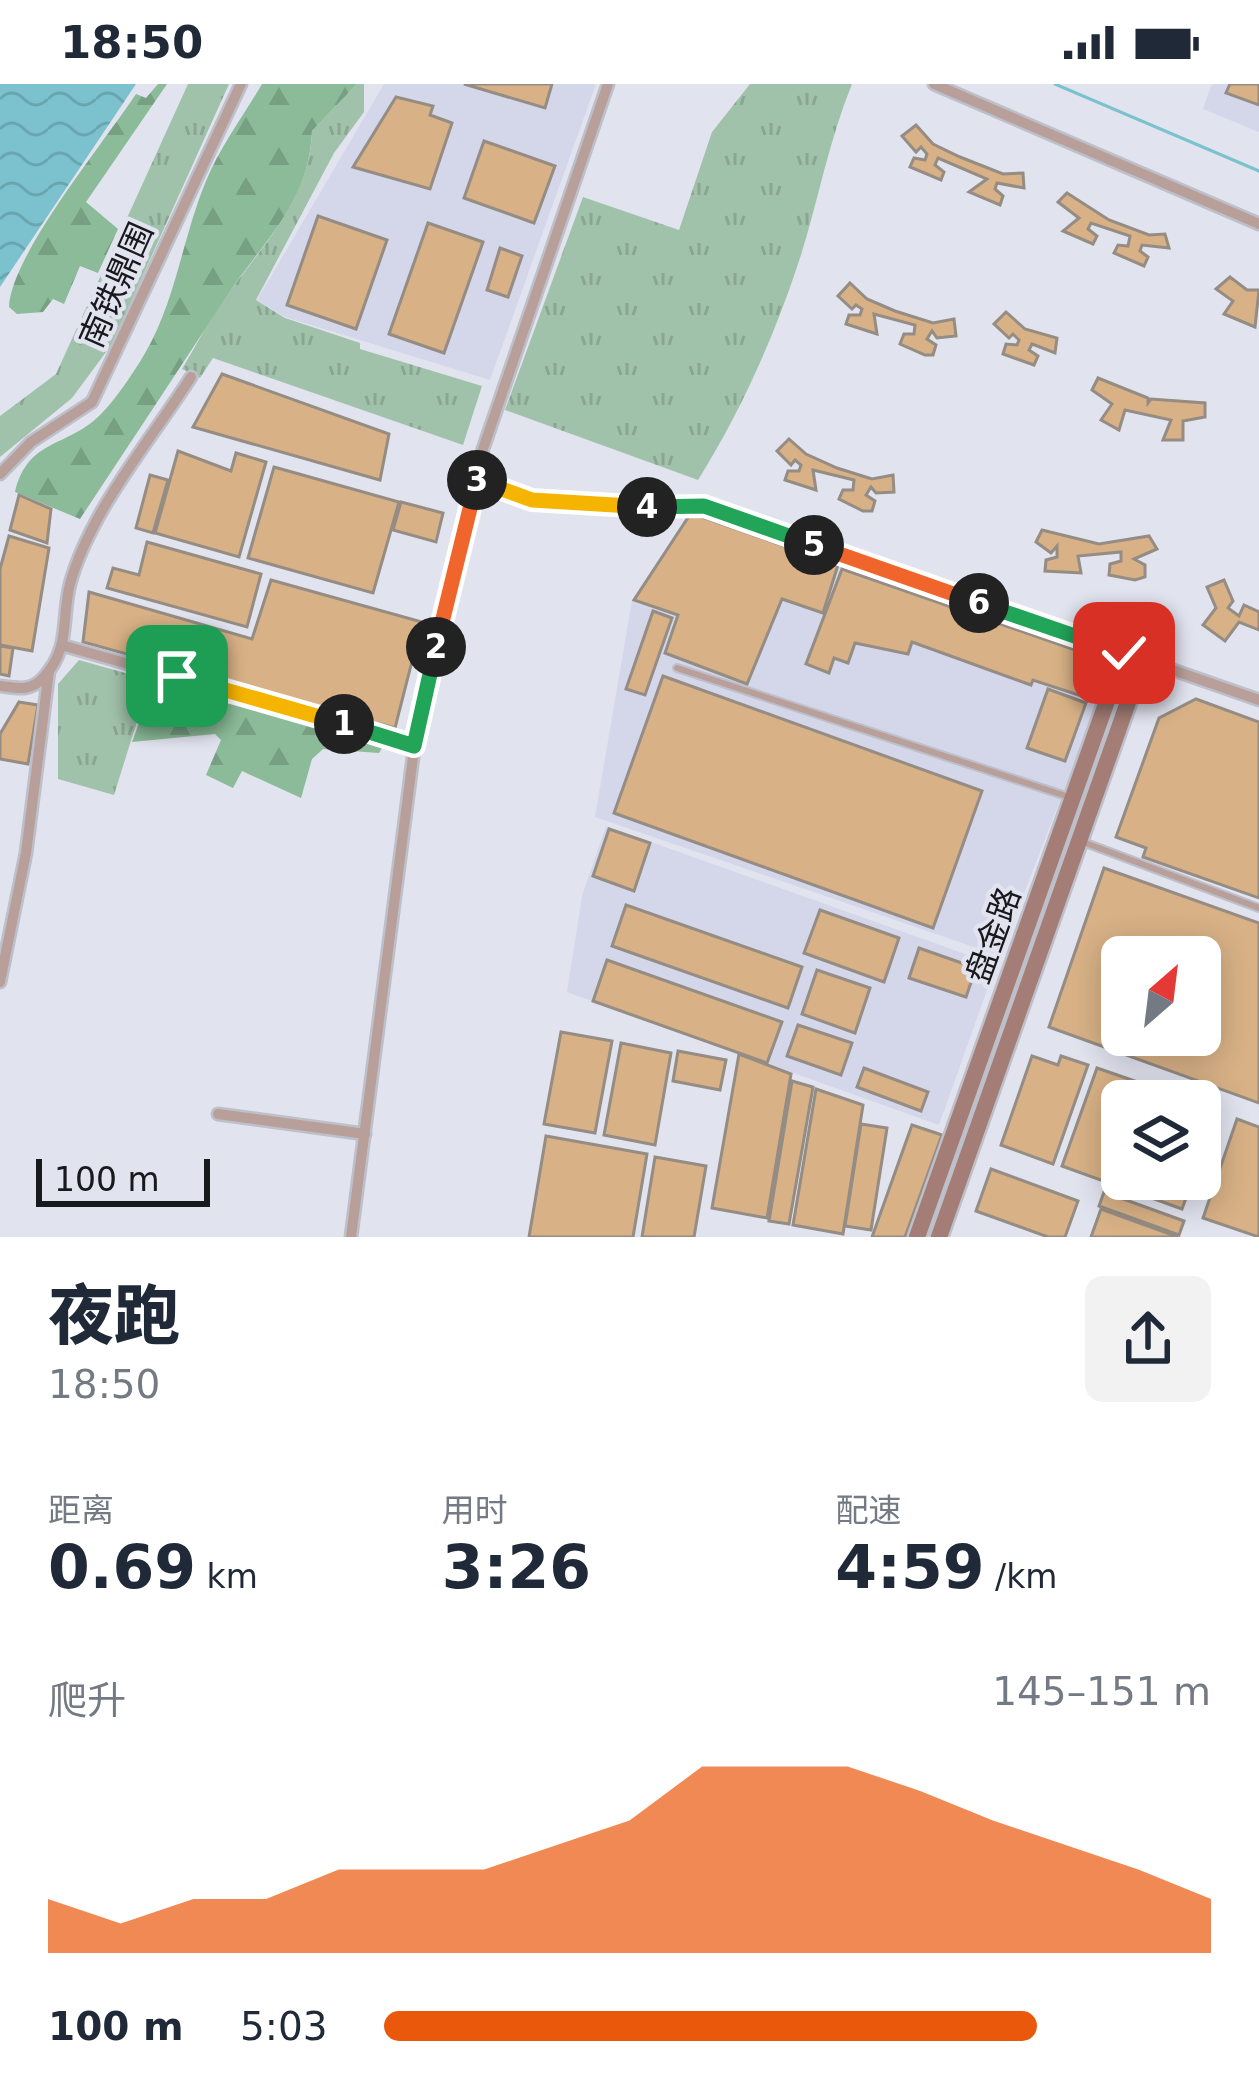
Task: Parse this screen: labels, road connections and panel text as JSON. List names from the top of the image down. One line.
{"streets":{"street":["南铁鼎围","盘金路"]},"scale_bar":"100 m","north":"top right","page":{"status":"18:50","pins":["3","4","5","6","2","1"],"scale":"100 m","heading":["夜跑","18:50"],"stats":[["距离","0.69 km"],["用时","3:26"],["配速","4:59 /km"]],"chart":["爬升","145–151 m"],"list":[{"name":"100 m","note":"5:03"}]}}
